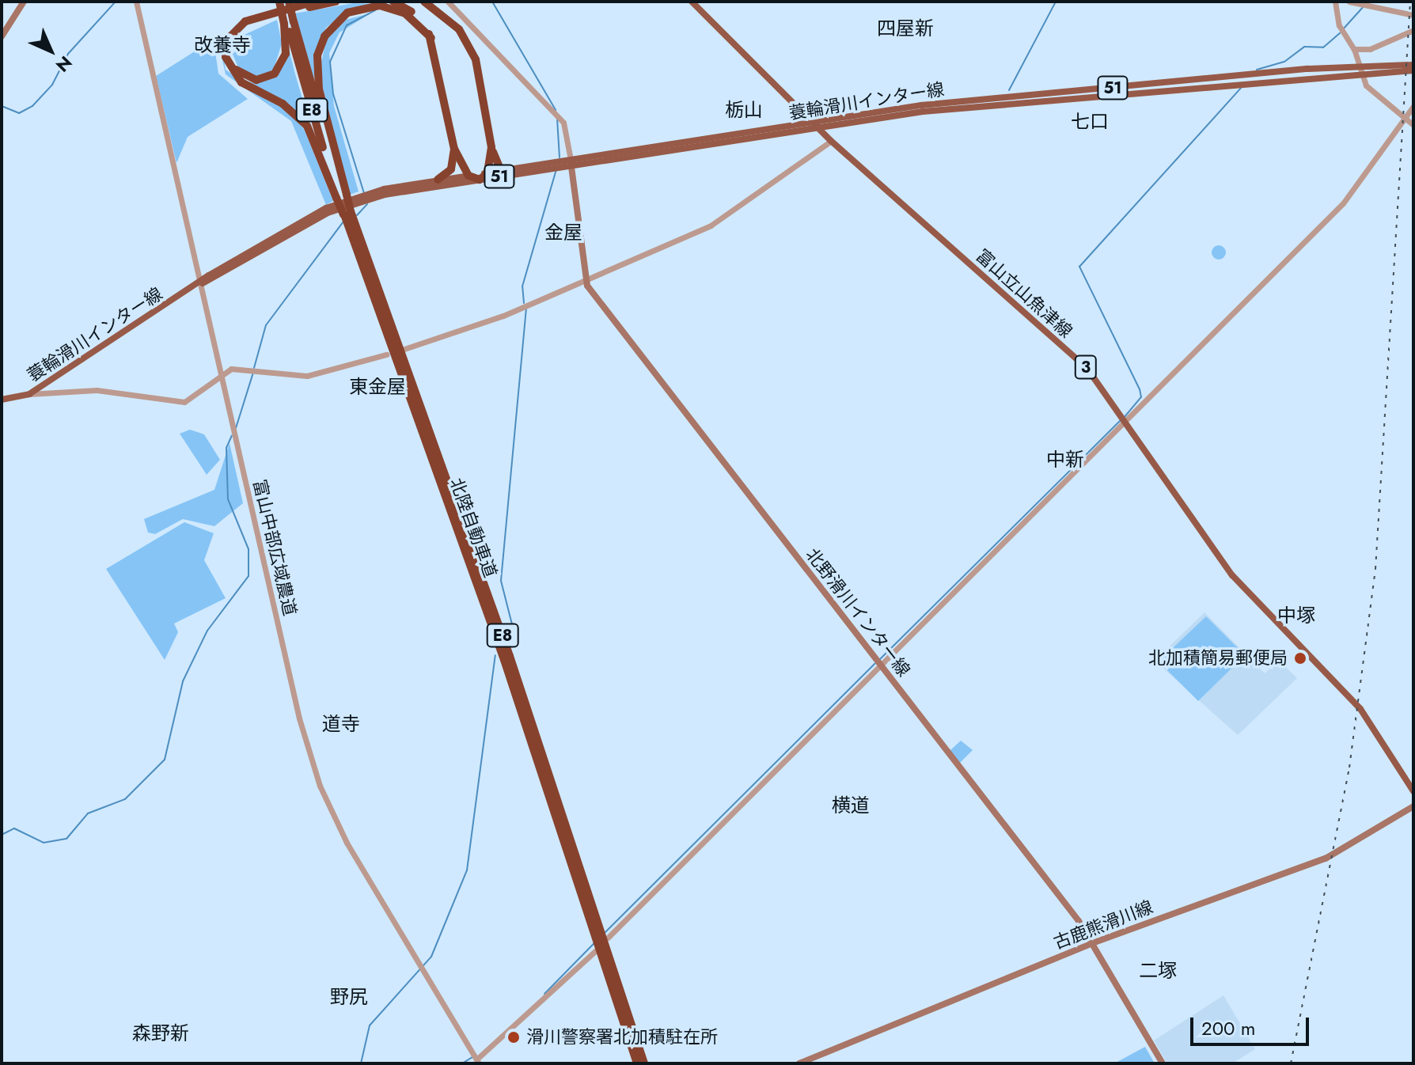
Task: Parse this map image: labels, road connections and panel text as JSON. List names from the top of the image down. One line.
{"streets":{"highway":["E8","北陸自動車道"],"main road":["51","蓑輪滑川インター線","富山立山魚津線","3","北野滑川インター線","古鹿熊滑川線"],"street":["富山中部広域農道"]},"crossings":[["蓑輪滑川インター線","富山立山魚津線"],["蓑輪滑川インター線","富山中部広域農道"],["北野滑川インター線","古鹿熊滑川線"]],"districts":["四屋新","改養寺","栃山","七口","金屋","東金屋","中新","中塚","道寺","横道","二塚","野尻","森野新"],"places":["北加積簡易郵便局","滑川警察署北加積駐在所"],"scale_bar":"200 m","north":"bottom right"}
